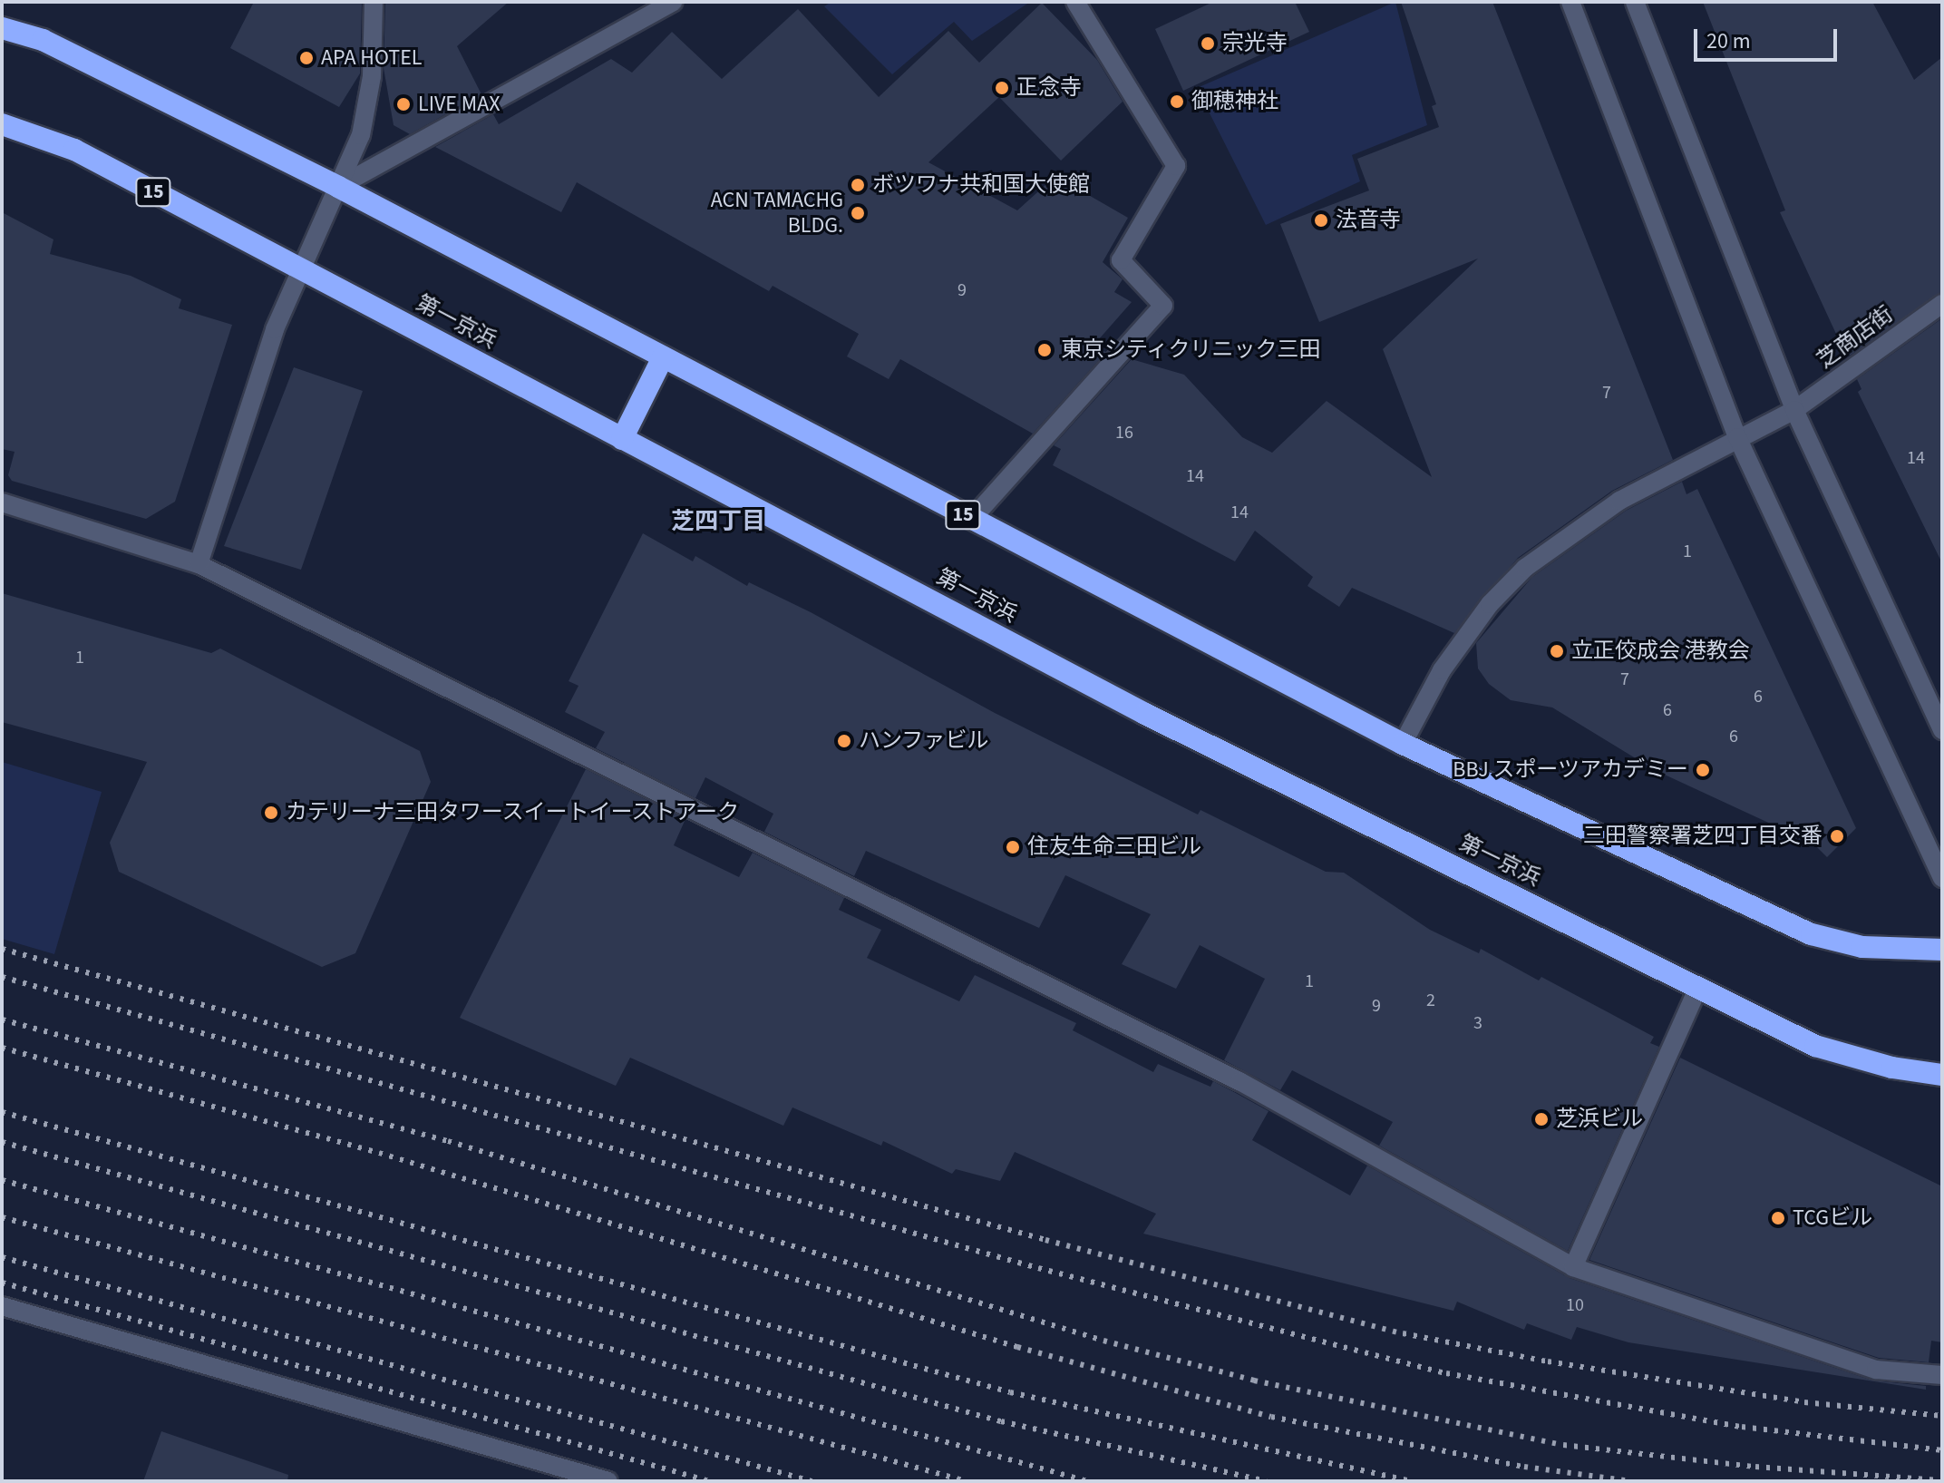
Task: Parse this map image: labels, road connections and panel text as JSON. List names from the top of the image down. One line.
{"streets":{"highway":["15","第一京浜"],"street":["芝商店街"]},"crossings":[["15","芝商店街"]],"districts":["芝四丁目"],"places":["宗光寺","APA HOTEL","正念寺","御穂神社","LIVE MAX","ボツワナ共和国大使館","ACN TAMACHG BLDG.","法音寺","東京シティクリニック三田","立正佼成会 港教会","ハンファビル","BBJ スポーツアカデミー","カテリーナ三田タワースイートイーストアーク","三田警察署芝四丁目交番","住友生命三田ビル","芝浜ビル","TCGビル"],"house_numbers":["9","7","16","14","14","14","1","1","7","6","6","6","1","2","9","3","10"],"scale_bar":"20 m"}
